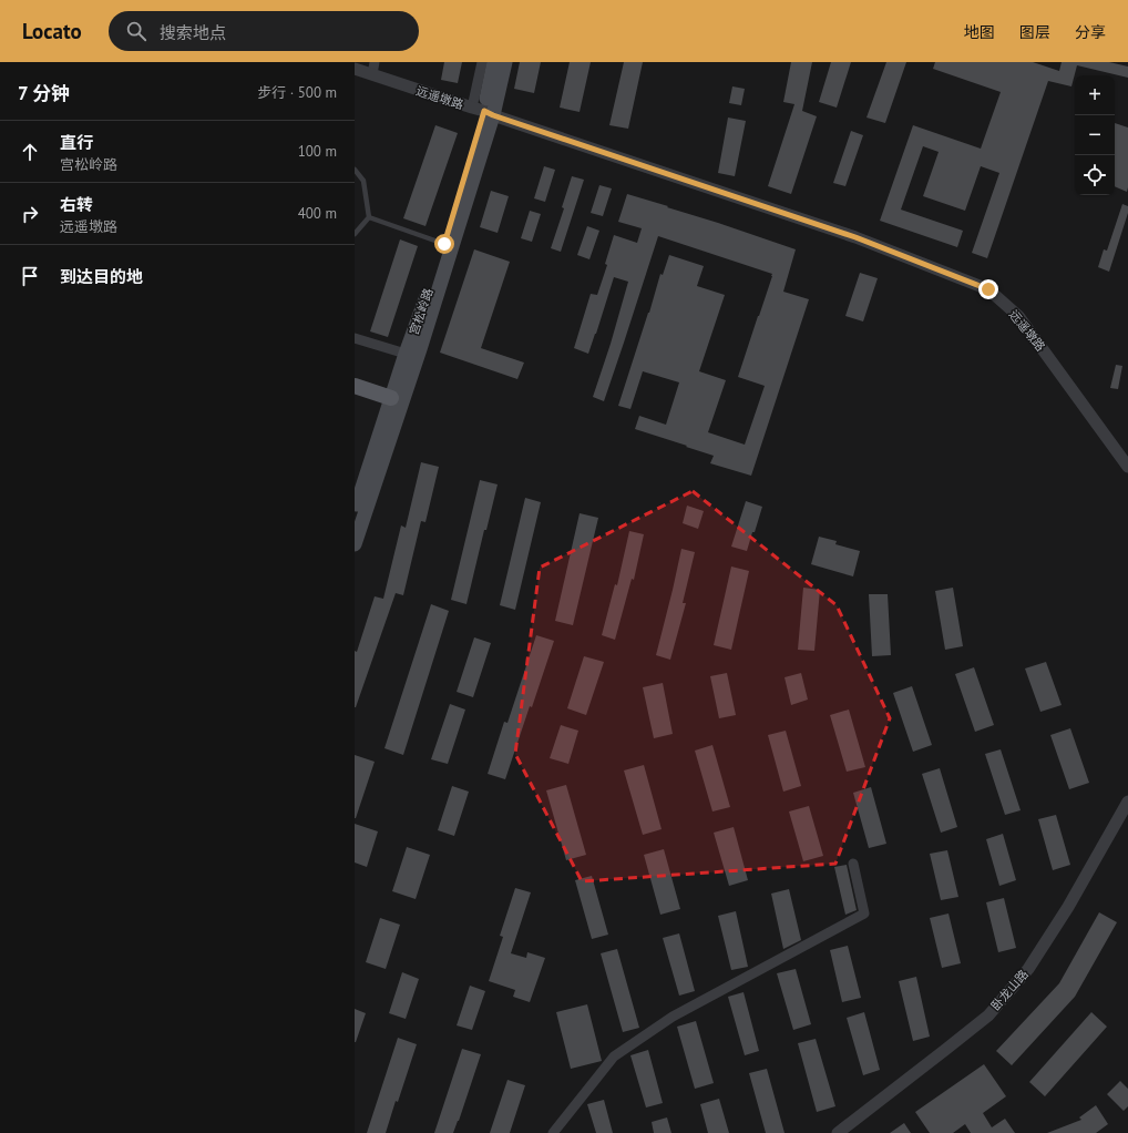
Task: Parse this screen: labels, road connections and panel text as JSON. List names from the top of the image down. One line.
{"streets":{"main road":["宫松岭路"],"street":["远遥墩路","卧龙山路"]},"crossings":[["远遥墩路","宫松岭路"]],"page":{"header":"Locato","search":"搜索地点","nav":["地图","图层","分享"],"heading":["7 分钟","步行 · 500 m"],"map_buttons":["+","−"],"list":[["直行","宫松岭路","100 m"],["右转","远遥墩路","400 m"],"到达目的地"]}}
